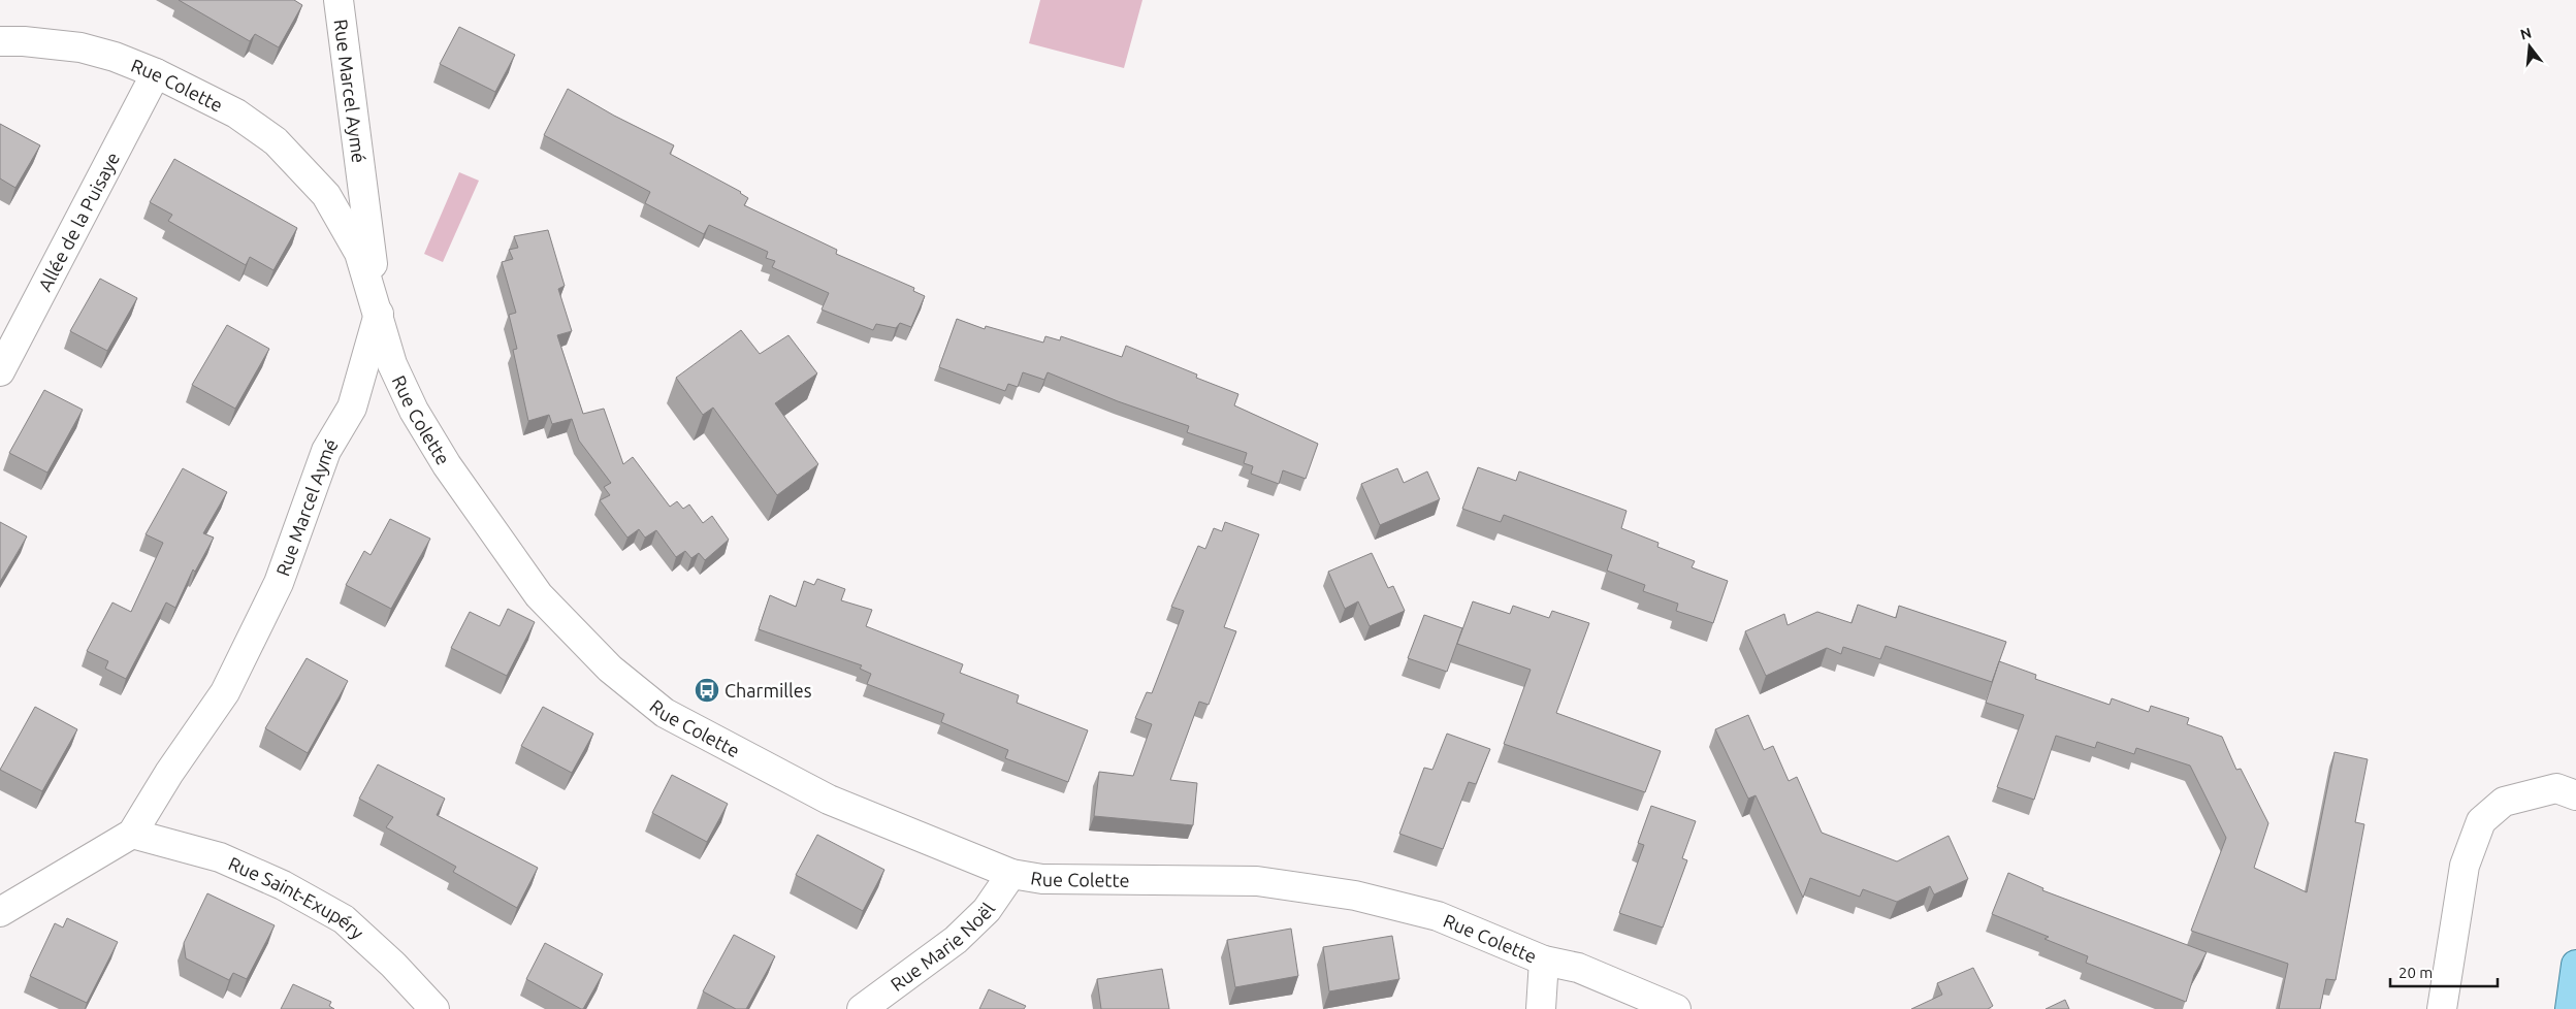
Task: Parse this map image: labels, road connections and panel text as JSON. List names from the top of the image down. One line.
{"streets":{"street":["Rue Colette","Rue Marcel Aymé","Allée de la Puisaye","Rue Saint-Exupéry","Rue Marie Noël"]},"crossings":[["Rue Colette","Rue Marcel Aymé"],["Rue Colette","Allée de la Puisaye"],["Rue Colette","Rue Marie Noël"],["Rue Marcel Aymé","Rue Saint-Exupéry"]],"places":{"bus stop":["Charmilles"]},"scale_bar":"20 m","north":"top"}
